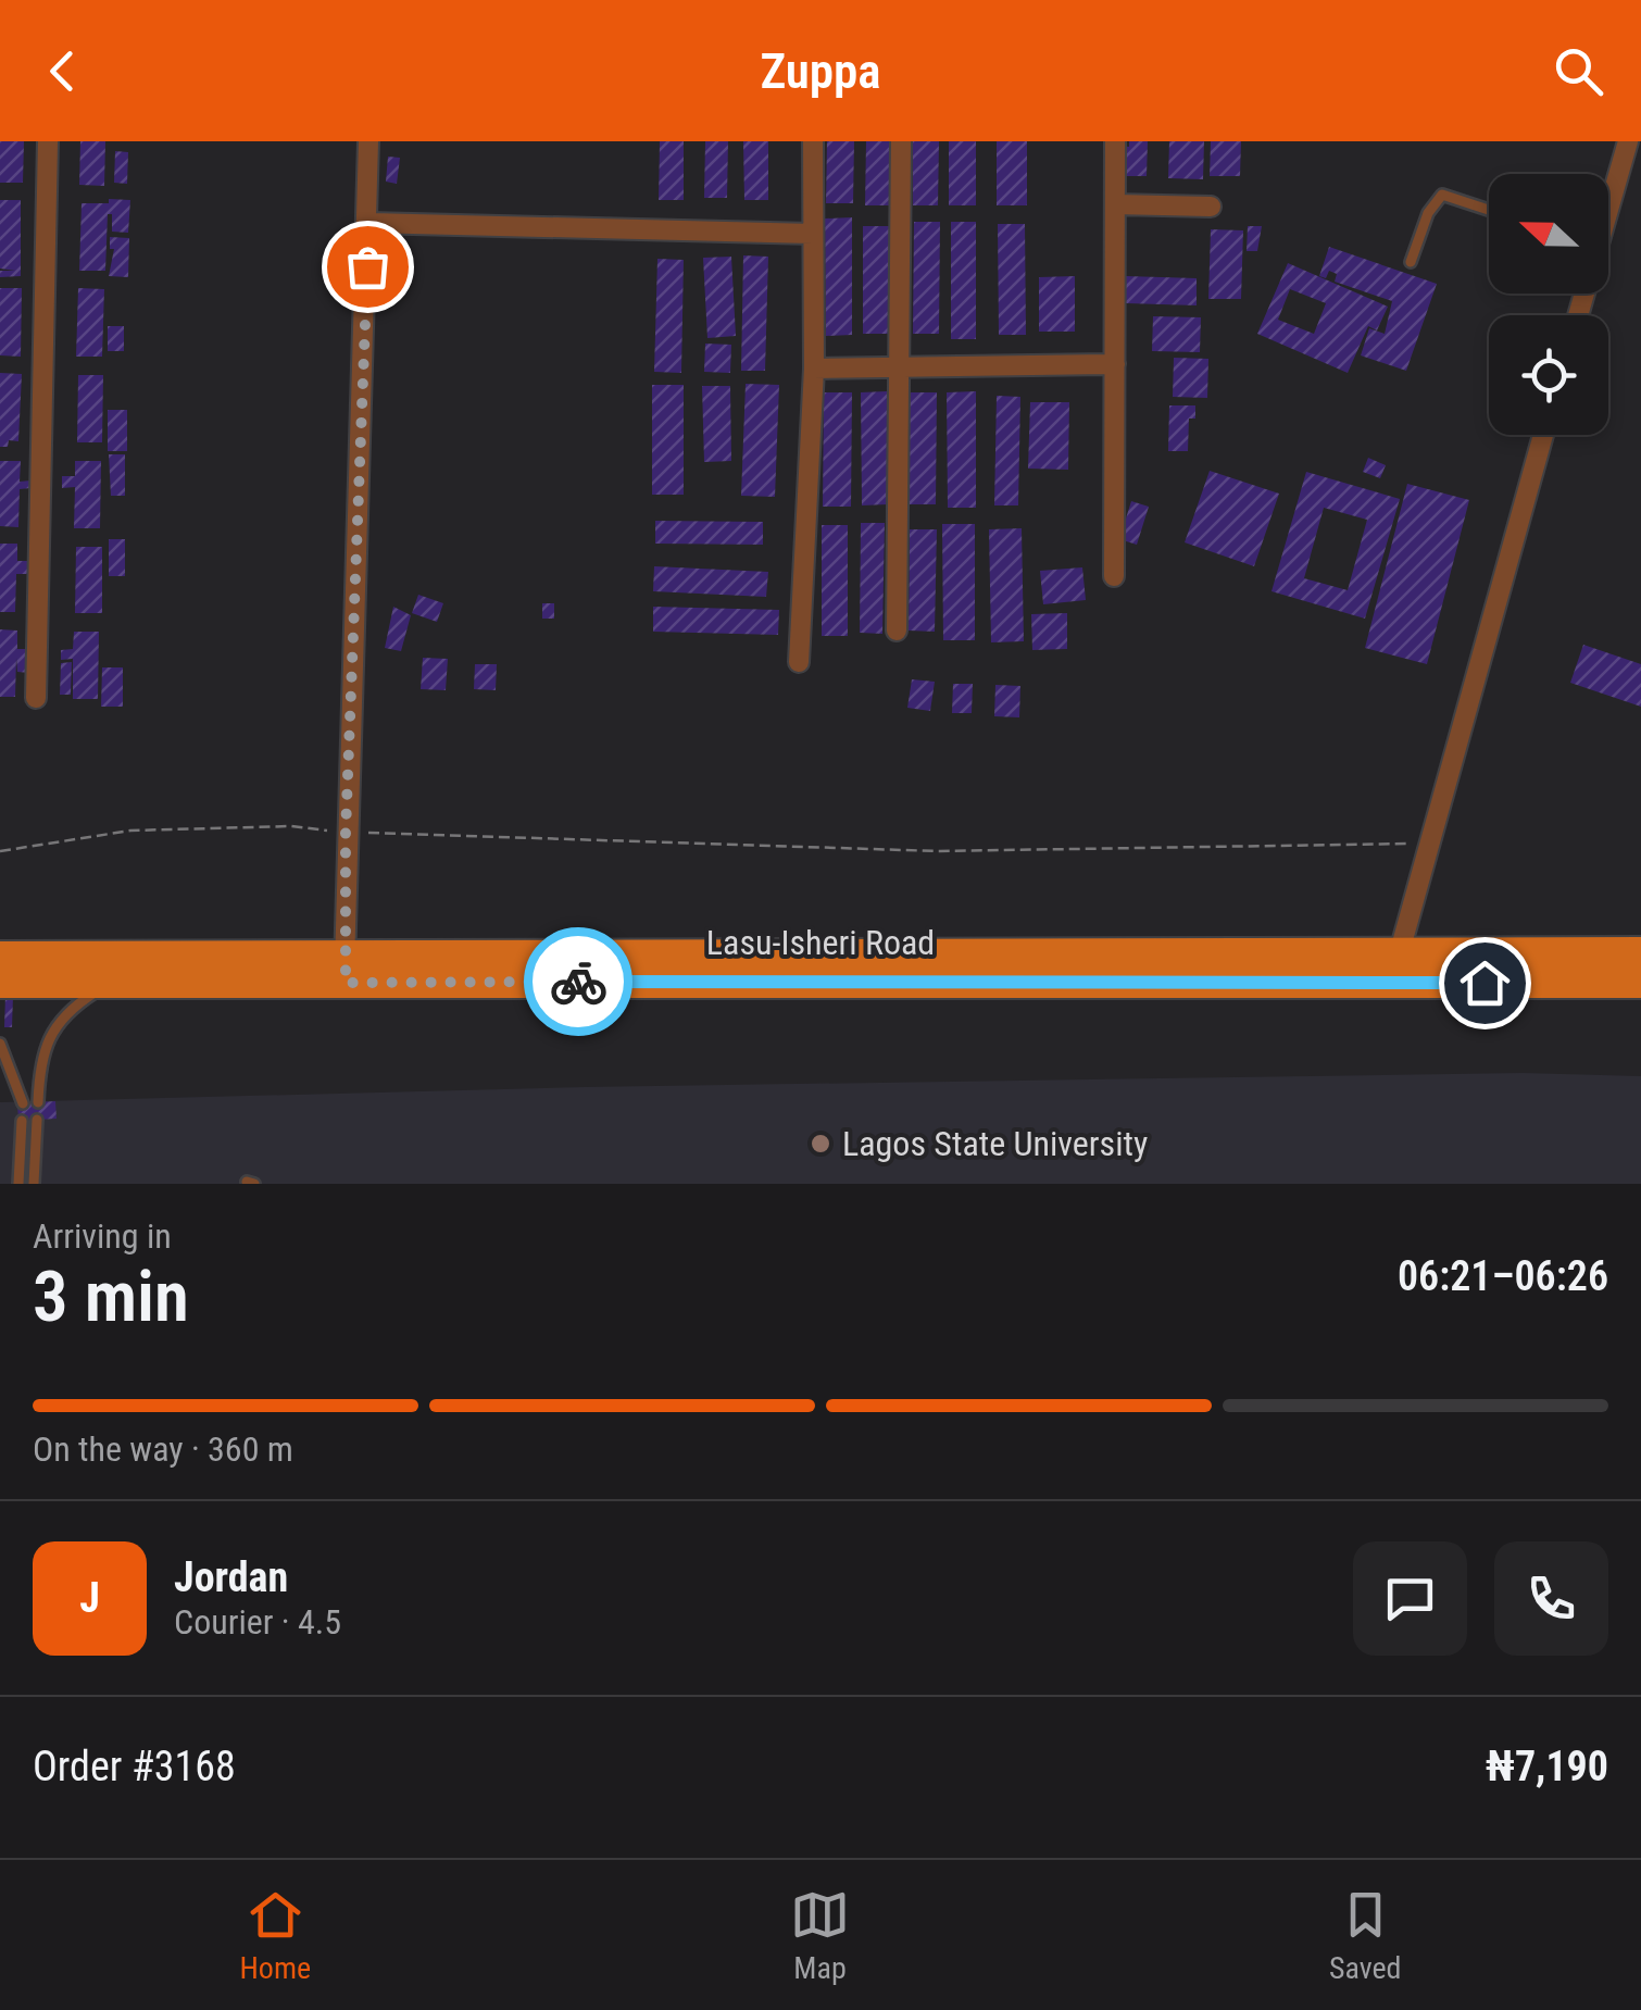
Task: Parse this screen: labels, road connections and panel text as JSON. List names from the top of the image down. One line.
{"streets":{"main road":["Lasu-Isheri Road"]},"places":["Lagos State University"],"north":"left","page":{"header":"Zuppa","heading":["3 min","Arriving in","06:21–06:26"],"panel":["Jordan","Courier · 4.5","Order #3168","₦7,190"],"bar":"On the way · 360 m","round":"J","tabs":["Home","Map","Saved"]}}
